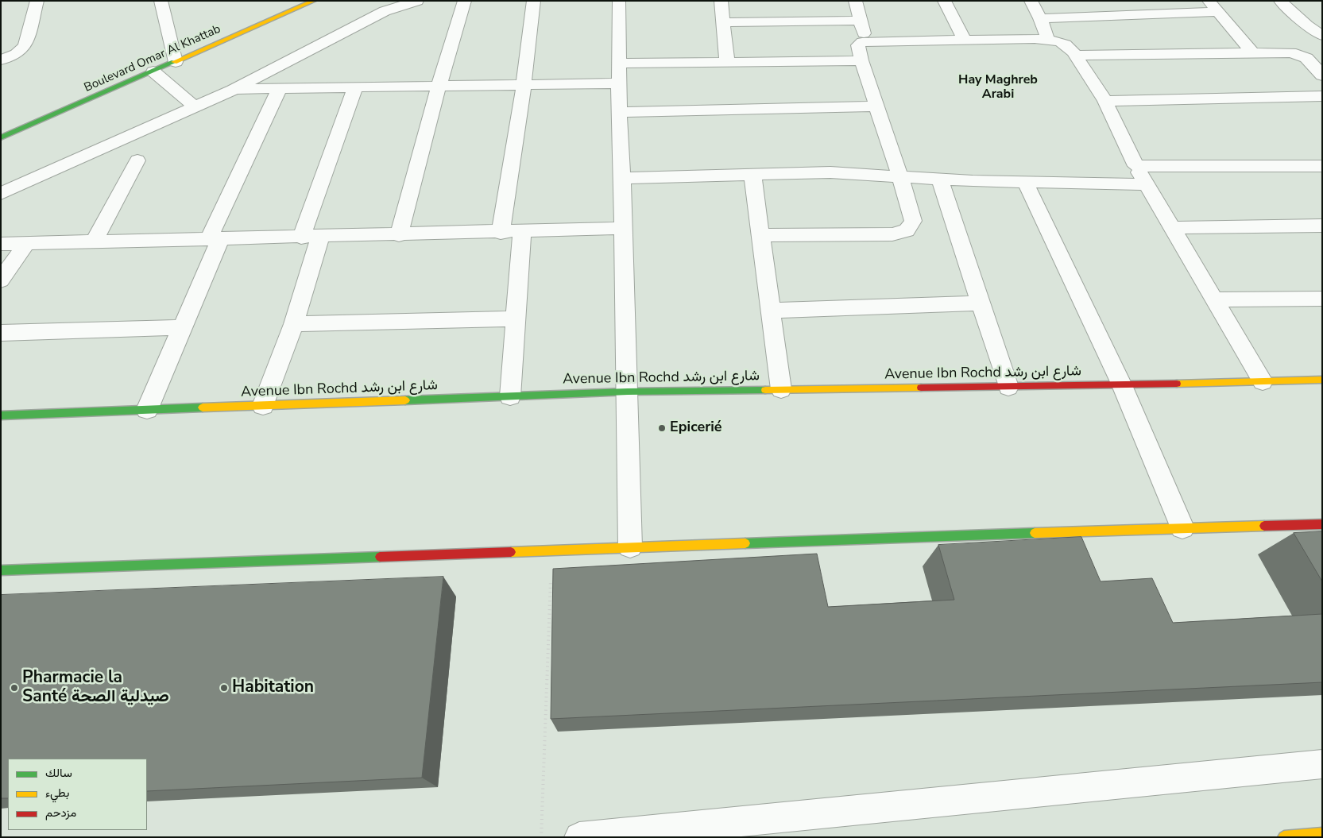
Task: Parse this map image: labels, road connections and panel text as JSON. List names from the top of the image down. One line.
{"streets":{"street":["Boulevard Omar Al Khattab","Avenue Ibn Rochd شارع ابن رشد"]},"districts":["Hay Maghreb Arabi"],"places":["Epicerié","Pharmacie la Santé صيدلية الصحة","Habitation"],"legend":["سالك","بطيء","مزدحم"]}
